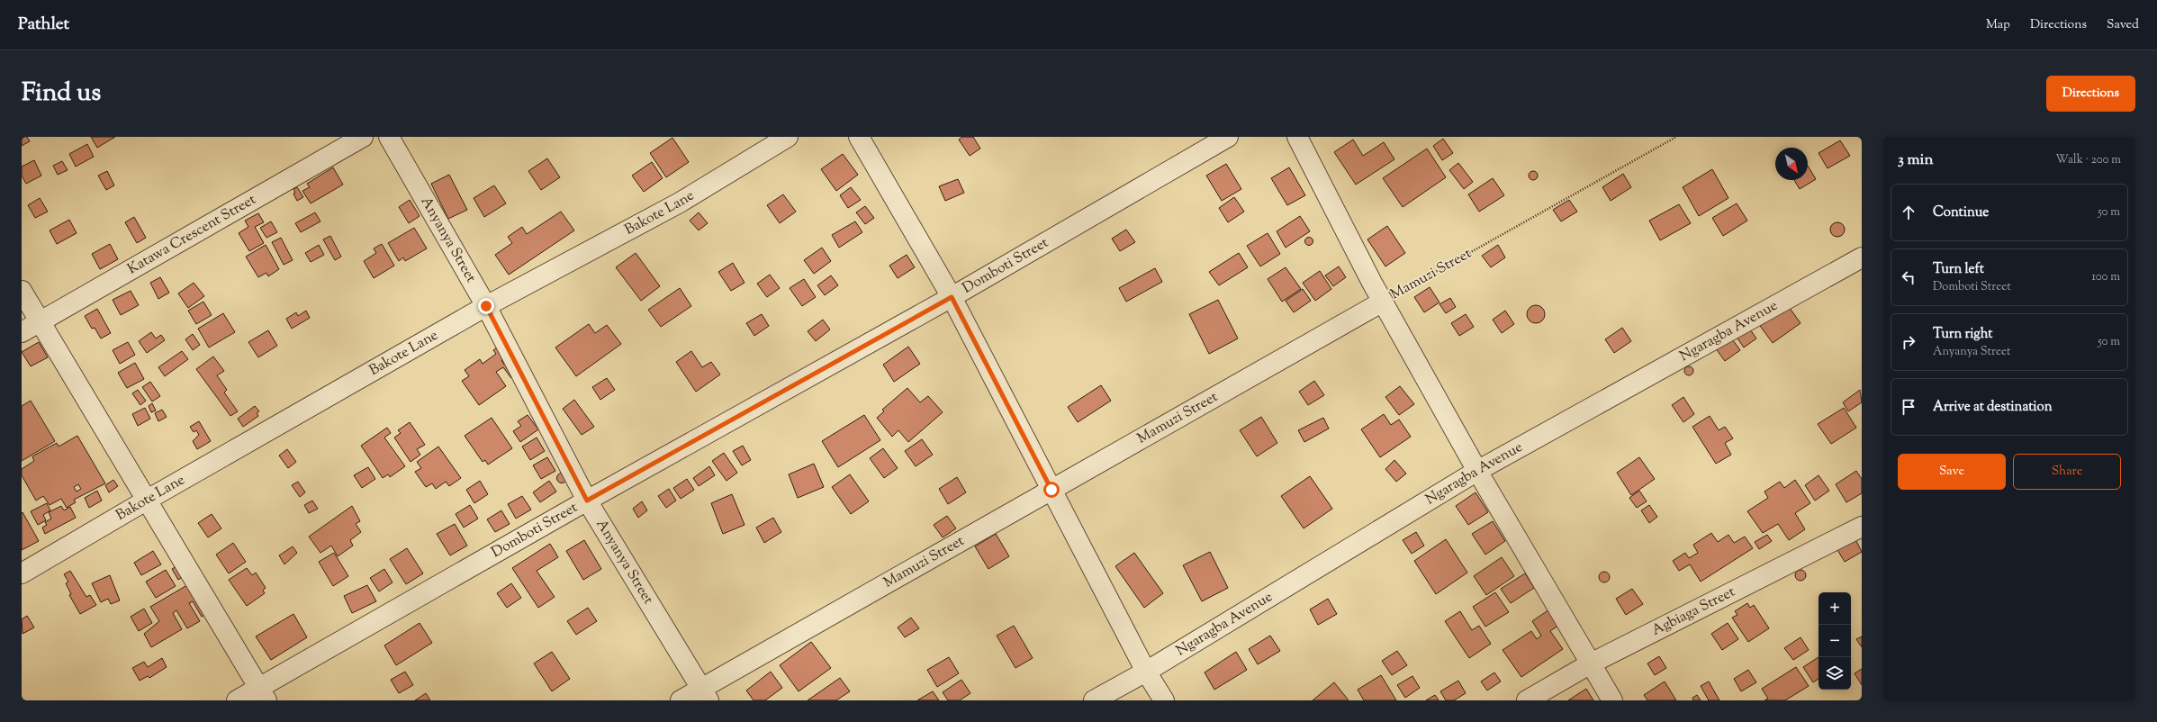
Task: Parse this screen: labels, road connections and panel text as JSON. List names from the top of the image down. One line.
{"streets":{"street":["Bakote Lane","Katawa Crescent Street","Anyanya Street","Domboti Street","Mamuzi Street","Ngaragba Avenue","Agbiaga Street"]},"crossings":[["Bakote Lane","Anyanya Street"],["Anyanya Street","Domboti Street"],["Anyanya Street","Mamuzi Street"]],"north":"bottom right","page":{"header":"Pathlet","nav":["Map","Directions","Saved"],"title":"Find us","buttons":["Directions",["Save","Share"]],"heading":["3 min","Walk · 200 m"],"list":[["Continue","50 m"],["Turn left","Domboti Street","100 m"],["Turn right","Anyanya Street","50 m"],"Arrive at destination"],"map_buttons":["+","−"]}}
